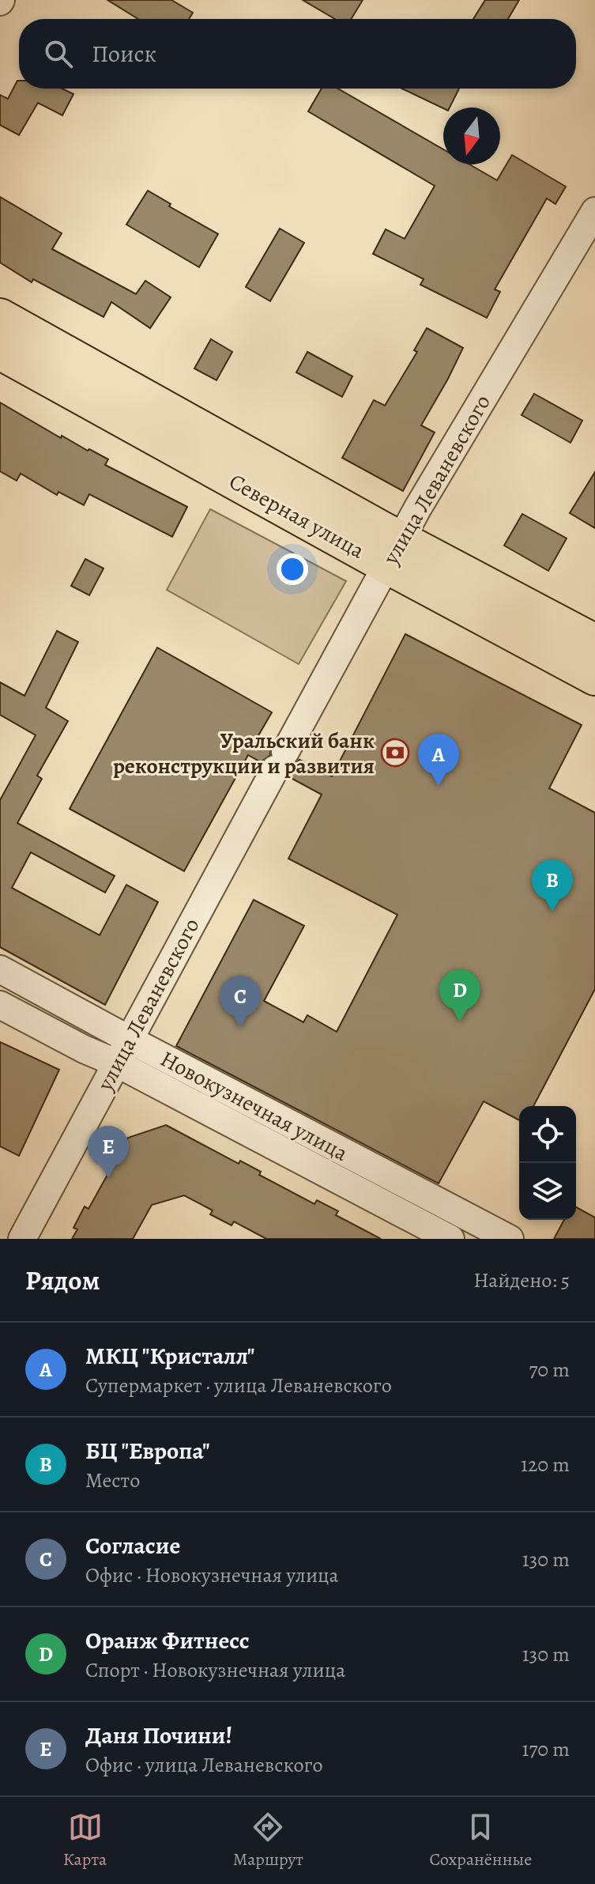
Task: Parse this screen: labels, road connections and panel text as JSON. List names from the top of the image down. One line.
{"streets":{"main road":["Северная улица"],"street":["улица Леваневского","Новокузнечная улица"]},"crossings":[["улица Леваневского","Северная улица"],["улица Леваневского","Новокузнечная улица"]],"places":{"bank":["Уральский банк реконструкции и развития"]},"north":"bottom","page":{"search":"Поиск","pins":["A","B","D","C","E"],"heading":["Рядом","Найдено: 5"],"list":[{"mark":"A","name":"МКЦ \"Кристалл\"","note":"Супермаркет · улица Леваневского","value":"70 m"},{"mark":"B","name":"БЦ \"Европа\"","note":"Место","value":"120 m"},{"mark":"C","name":"Согласие","note":"Офис · Новокузнечная улица","value":"130 m"},{"mark":"D","name":"Оранж Фитнесс","note":"Спорт · Новокузнечная улица","value":"130 m"},{"mark":"E","name":"Даня Почини!","note":"Офис · улица Леваневского","value":"170 m"}],"nav":["Карта","Маршрут","Сохранённые"]}}
